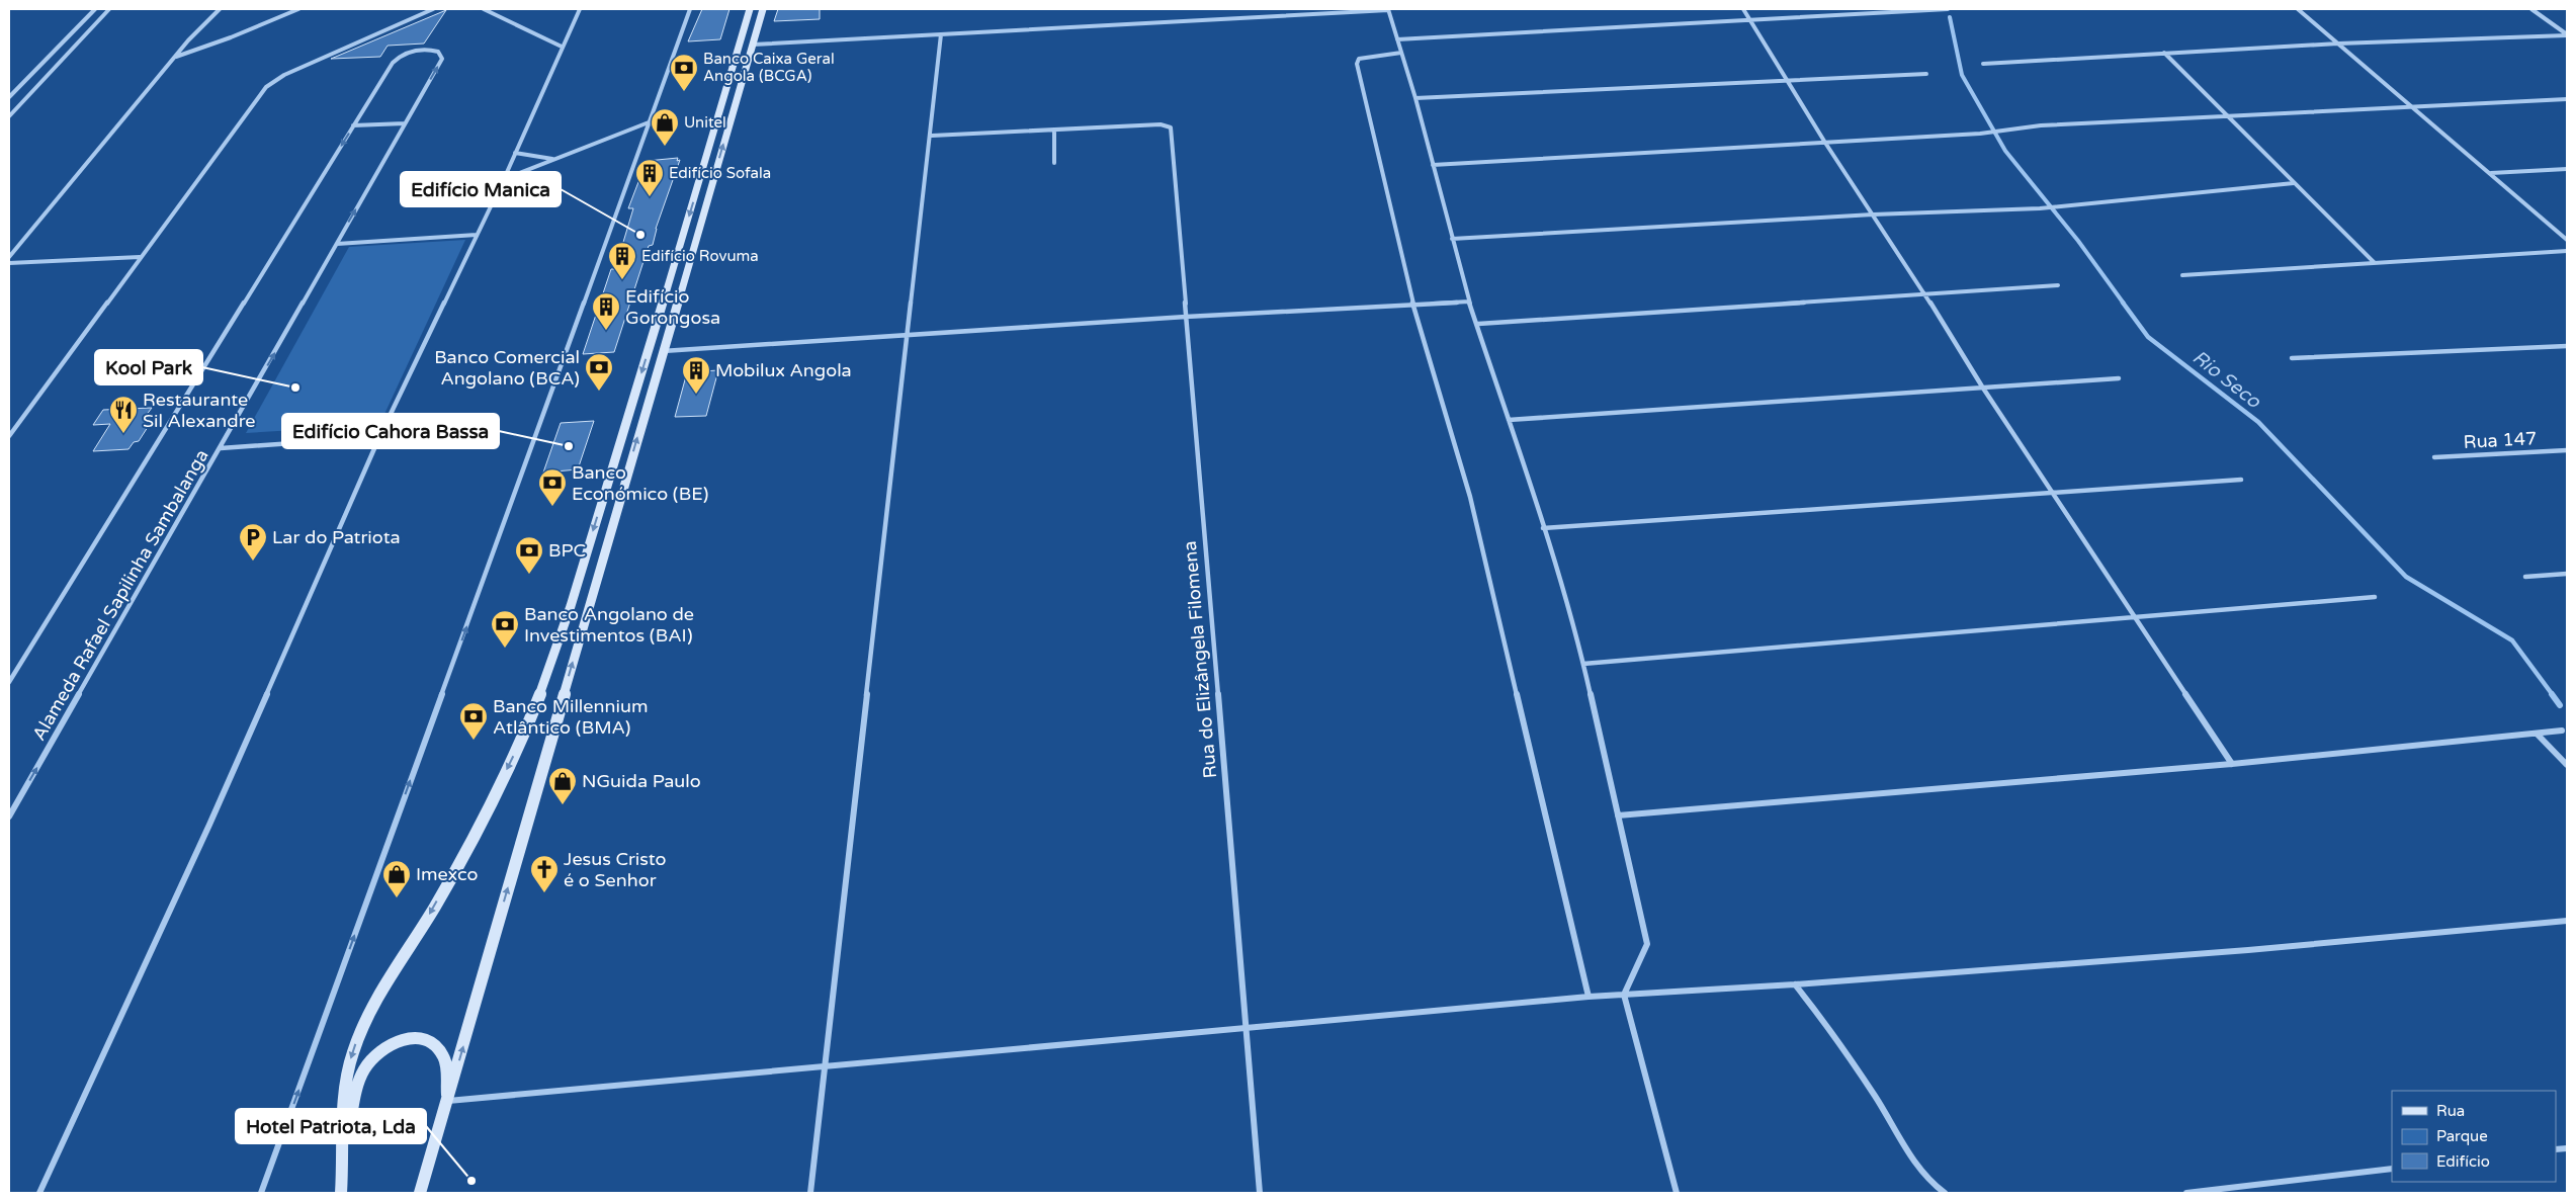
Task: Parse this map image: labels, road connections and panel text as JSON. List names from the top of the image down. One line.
{"streets":{"street":["Rua 147","Alameda Rafael Sapilinha Sambalanga","Rua do Elizângela Filomena"]},"water":["Rio Seco"],"places":{"bank":["Banco Caixa Geral Angola (BCGA)","Banco Comercial Angolano (BCA)","Banco Económico (BE)","BPC","Banco Angolano de Investimentos (BAI)","Banco Millennium Atlântico (BMA)"],"shop":["Unitel","NGuida Paulo","Imexco"],"building":["Edifício Sofala","Edifício Rovuma","Edifício Gorongosa","Mobilux Angola"],"other":["Edifício Manica","Kool Park","Edifício Cahora Bassa","Hotel Patriota, Lda"],"restaurant":["Restaurante Sil Alexandre"],"parking":["Lar do Patriota"],"church":["Jesus Cristo é o Senhor"]},"legend":["Rua","Parque","Edifício"]}
